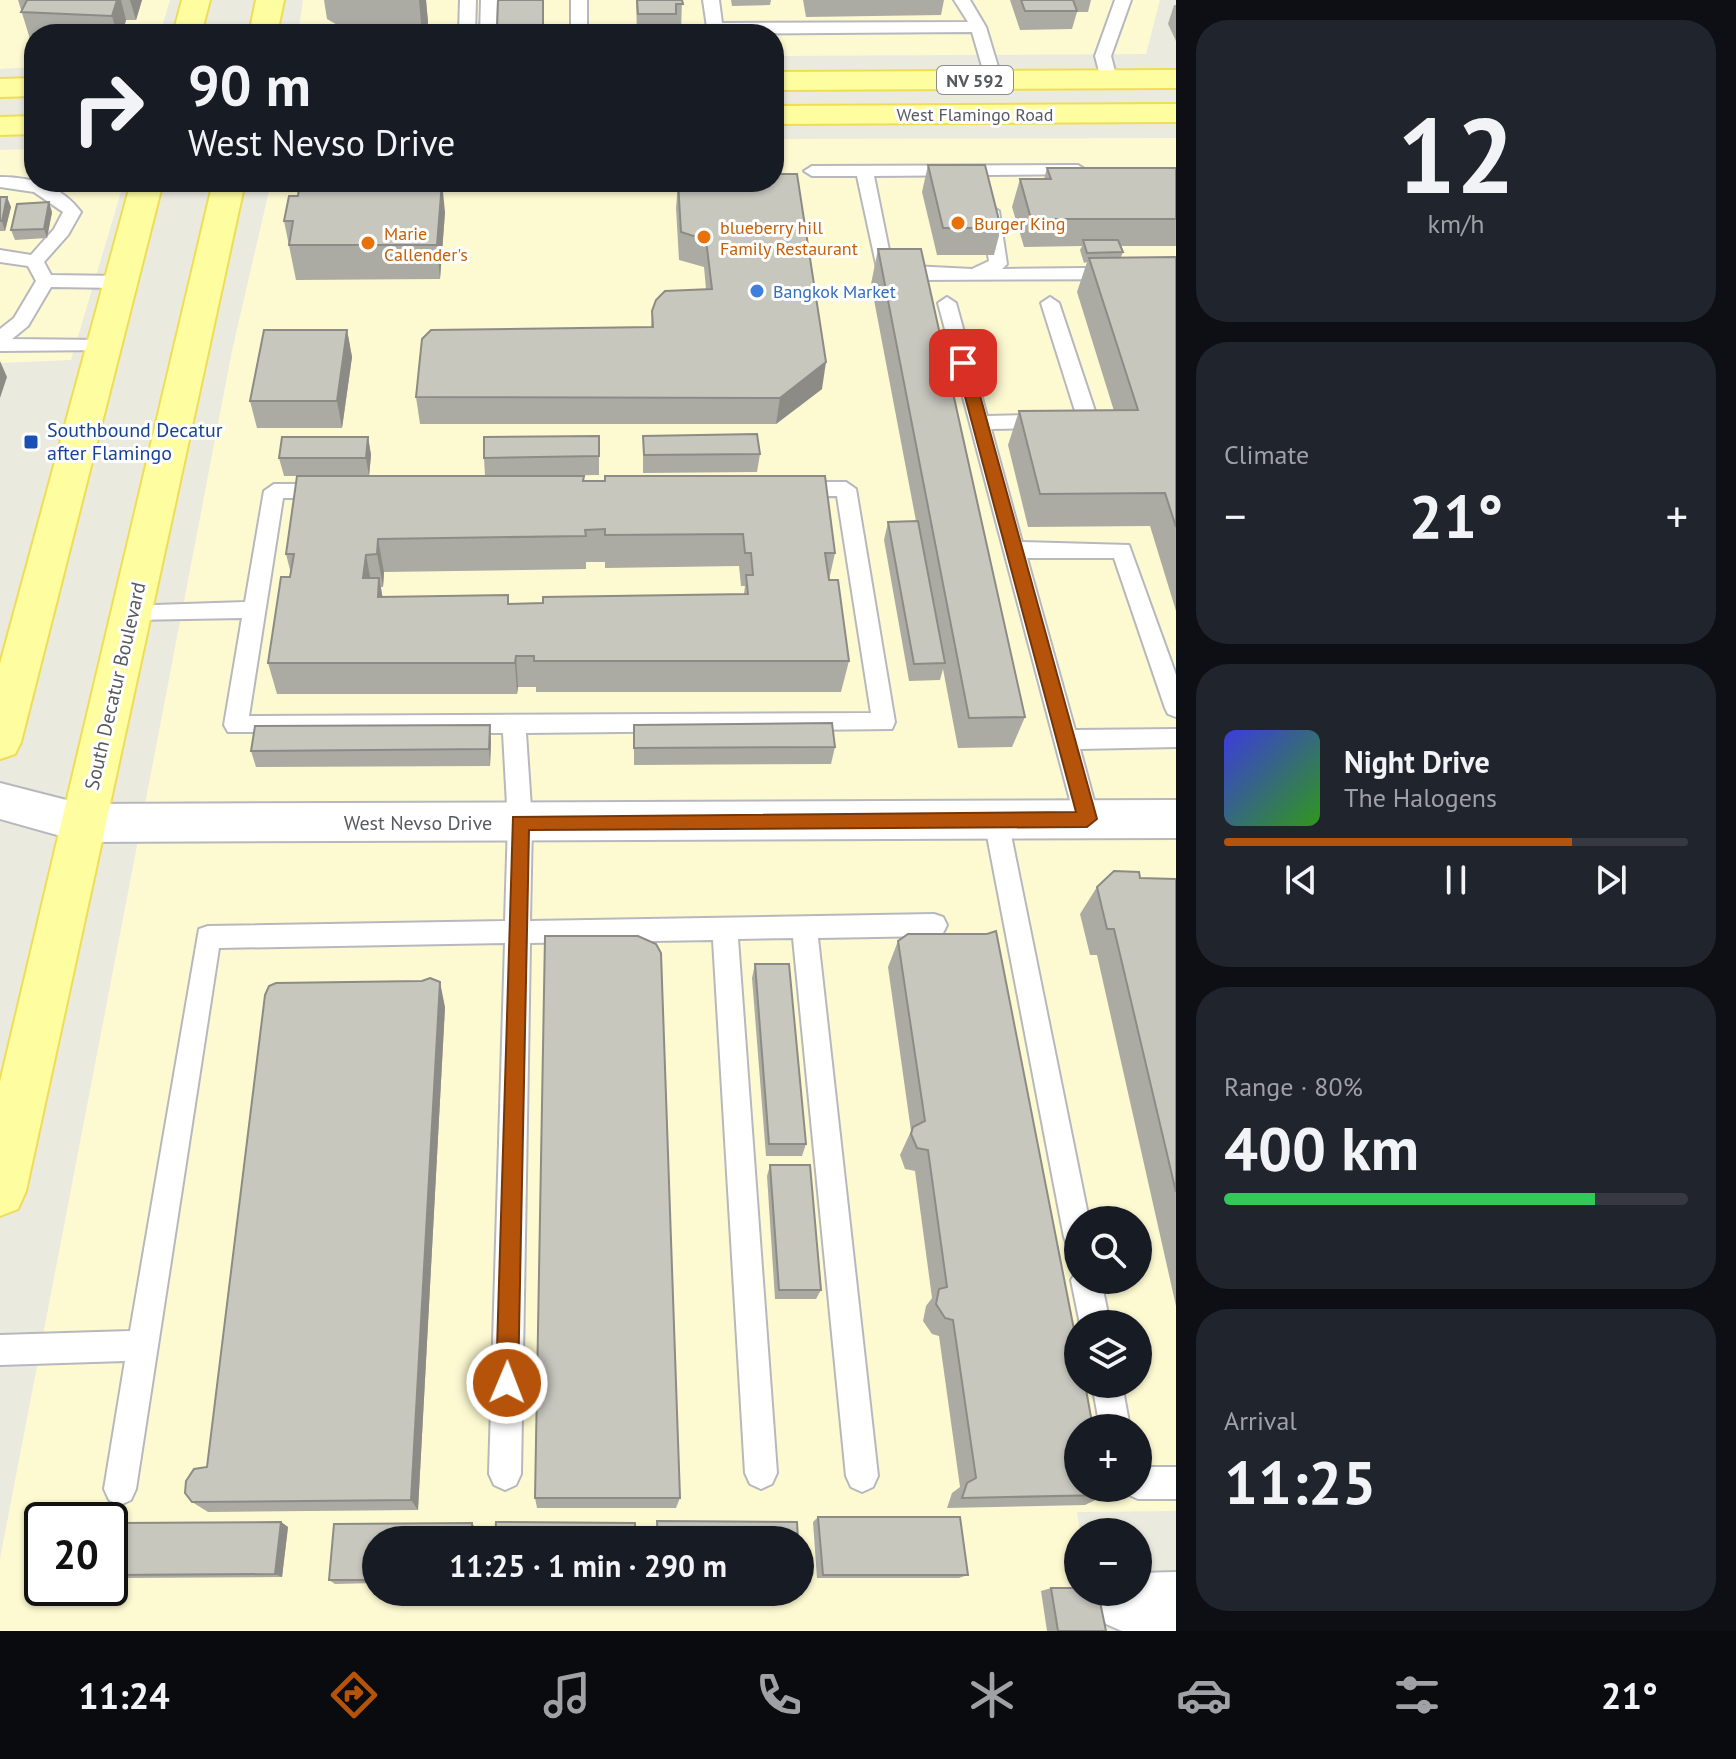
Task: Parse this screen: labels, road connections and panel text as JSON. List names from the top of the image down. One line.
{"streets":{"main road":["NV 592","West Flamingo Road","South Decatur Boulevard"],"street":["West Nevso Drive"]},"crossings":[["South Decatur Boulevard","West Nevso Drive"]],"places":{"other":["Burger King","blueberry hill Family Restaurant","Marie Callender's","Bangkok Market"],"transit":["Southbound Decatur after Flamingo"]},"page":{"tile":[["12","km/h"],"Climate",["Range · 80%","400 km"],["Arrival","11:25"]],"turn":["90 m","West Nevso Drive"],"heat":["−","21°","+"],"song":["Night Drive","The Halogens"],"map_buttons":["+","−"],"limit":"20","trip":"11:25 · 1 min · 290 m","tabs":["11:24","21°"]}}
